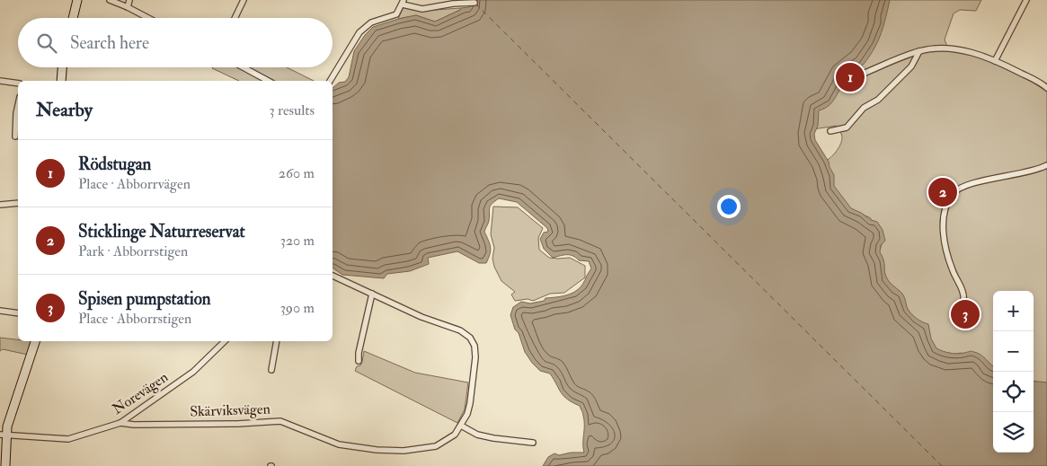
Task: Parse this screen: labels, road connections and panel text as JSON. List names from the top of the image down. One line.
{"streets":{"street":["Norevägen","Skärviksvägen"]},"crossings":[["Norevägen","Skärviksvägen"]],"page":{"search":"Search here","pins":["1","2","3"],"heading":["Nearby","3 results"],"list":[{"mark":"1","name":"Rödstugan","note":"Place · Abborrvägen","value":"260 m"},{"mark":"2","name":"Sticklinge Naturreservat","note":"Park · Abborrstigen","value":"320 m"},{"mark":"3","name":"Spisen pumpstation","note":"Place · Abborrstigen","value":"390 m"}],"map_buttons":["+","−"]}}
